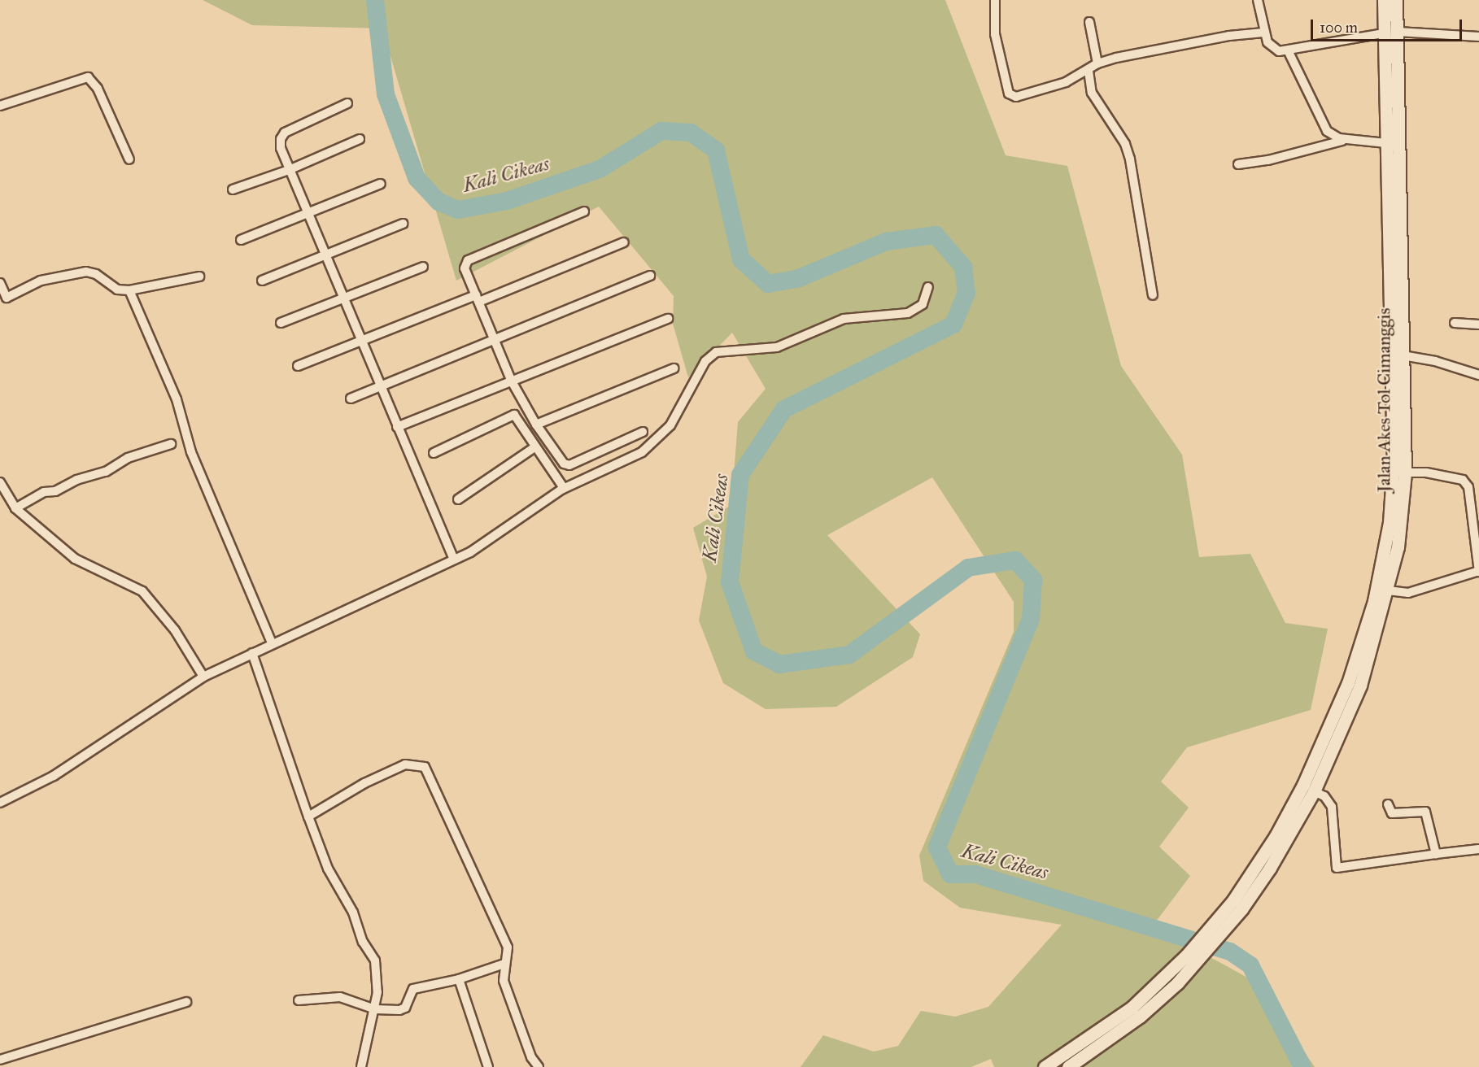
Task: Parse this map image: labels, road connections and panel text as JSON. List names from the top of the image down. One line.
{"streets":{"main road":["Jalan Akes Tol Cimanggis"]},"water":["Kali Cikeas"],"scale_bar":"100 m"}
